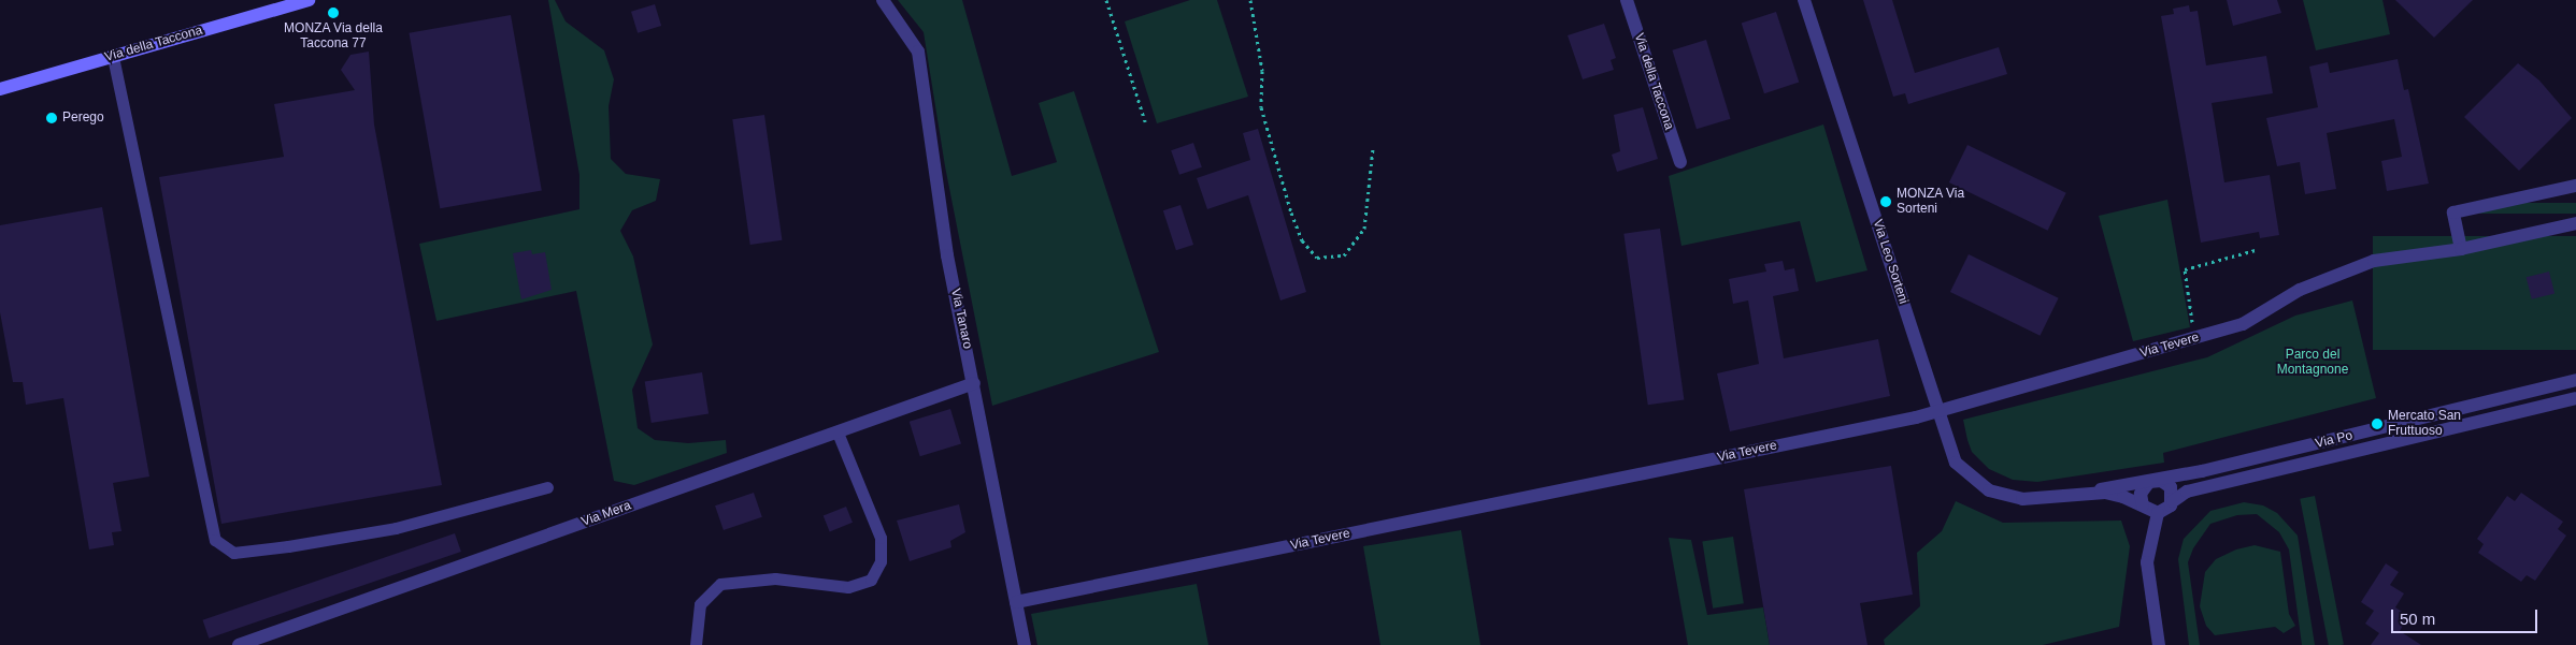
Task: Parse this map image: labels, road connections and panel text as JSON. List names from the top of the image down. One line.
{"streets":{"main road":["Via della Taccona"],"street":["Via Leo Sorteni","Via Tanaro","Via Tevere","Via Po","Via Mera"]},"crossings":[["Via Leo Sorteni","Via Tevere"],["Via Leo Sorteni","Via Po"],["Via Tanaro","Via Tevere"],["Via Tanaro","Via Mera"]],"parks":["Parco del Montagnone"],"places":["MONZA Via della Taccona 77","Perego","MONZA Via Sorteni","Mercato San Fruttuoso"],"scale_bar":"50 m"}
